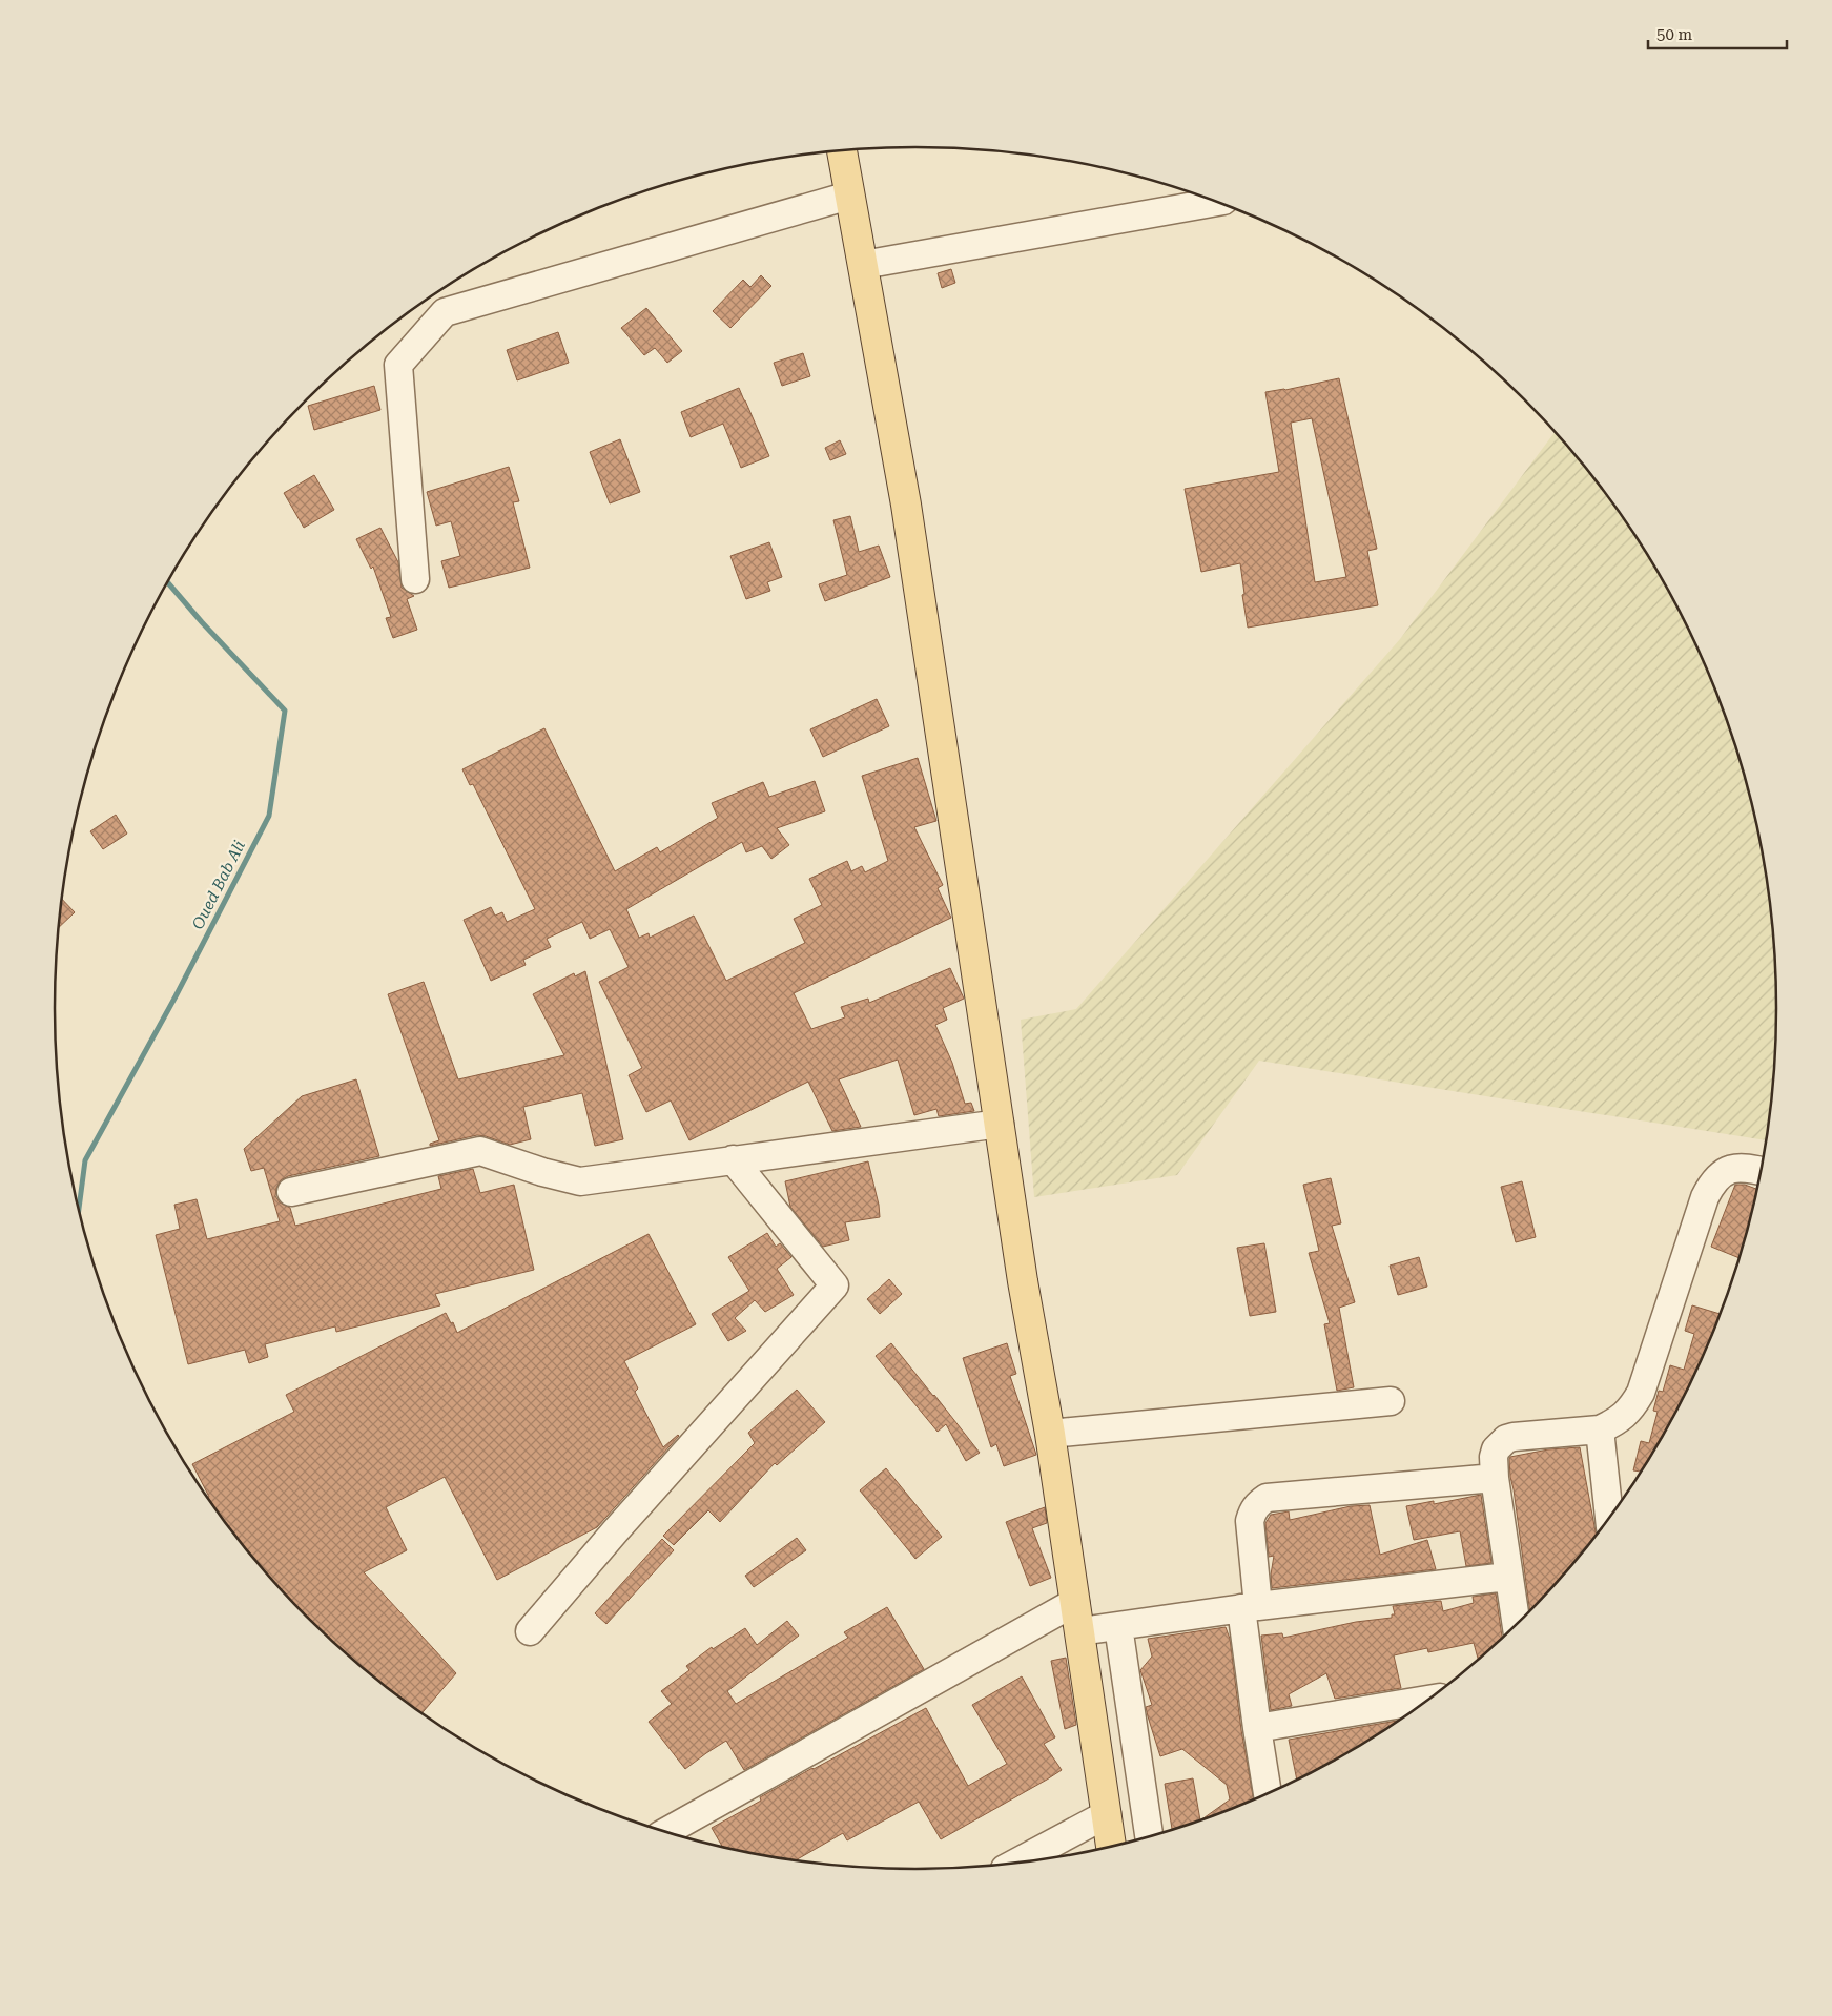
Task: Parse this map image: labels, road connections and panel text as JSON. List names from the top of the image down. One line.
{"water":["Oued Bab Ali"],"scale_bar":"50 m"}
